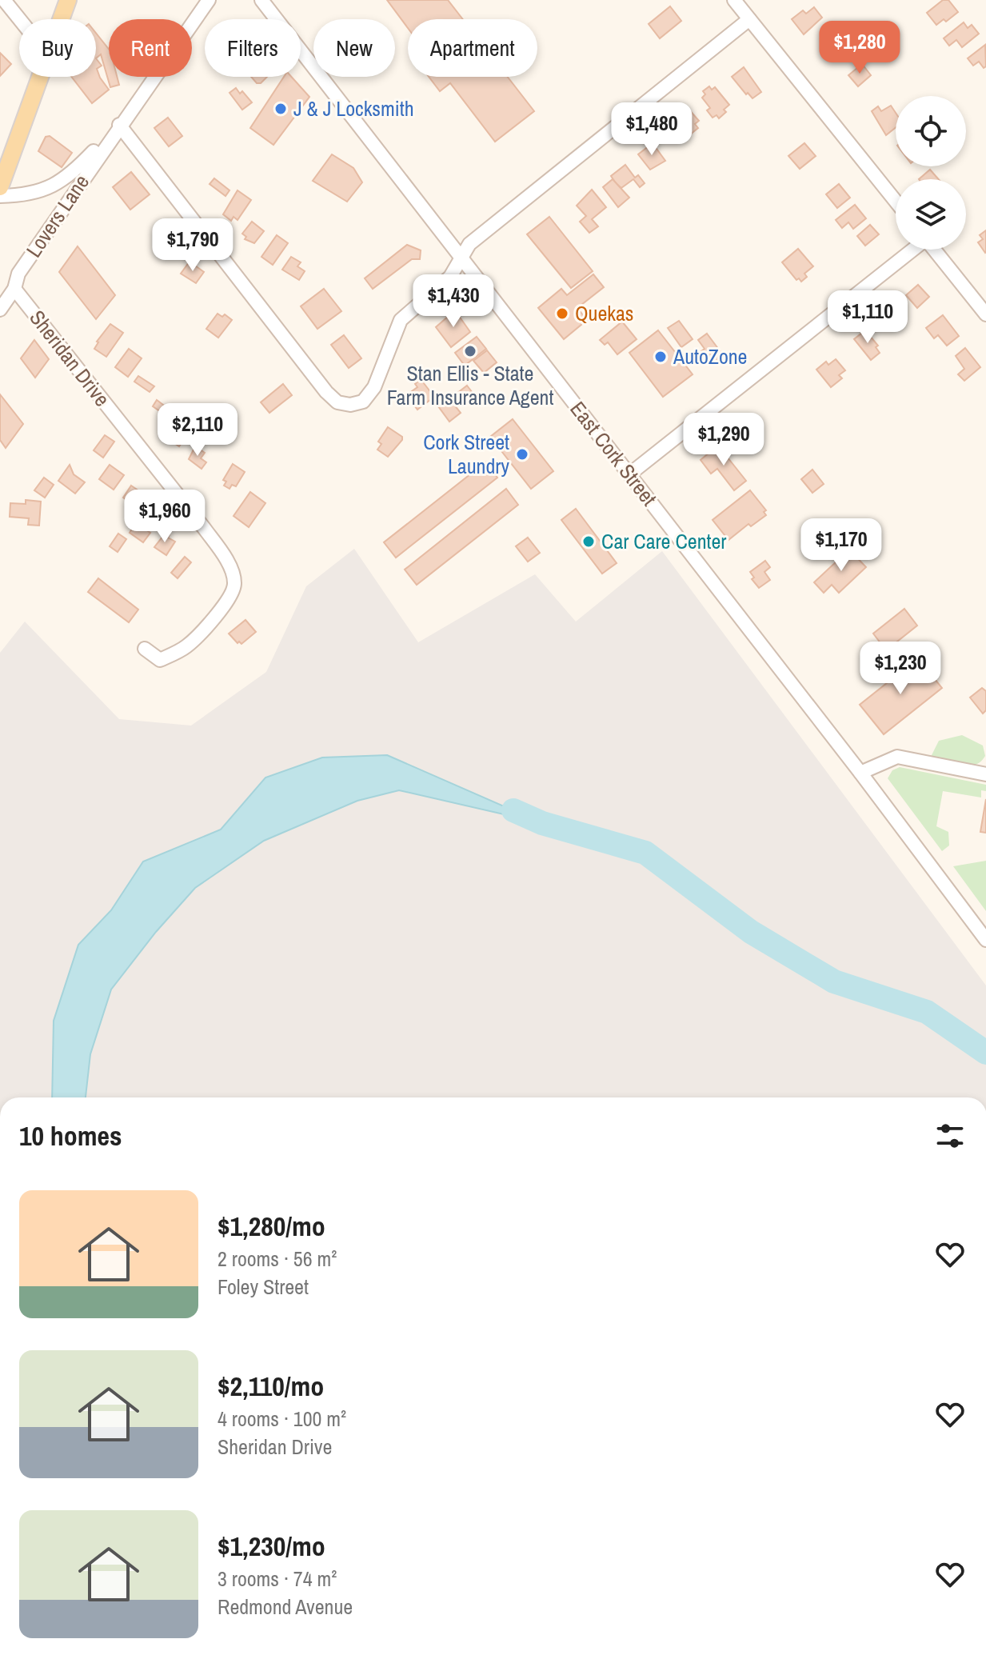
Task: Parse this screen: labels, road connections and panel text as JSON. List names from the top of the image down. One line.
{"streets":{"street":["Lovers Lane","Sheridan Drive","East Cork Street"]},"crossings":[["Lovers Lane","Sheridan Drive"]],"places":["J & J Locksmith","Quekas","Stan Ellis - State Farm Insurance Agent","AutoZone","Cork Street Laundry","Car Care Center"],"page":{"chip":["Buy","Rent","Filters","New","Apartment"],"price":["$1,280","$1,480","$1,790","$1,430","$1,110","$2,110","$1,290","$1,960","$1,170","$1,230"],"heading":"10 homes","list":[{"name":"$1,280/mo","note":"2 rooms · 56 m² · Foley Street"},{"name":"$2,110/mo","note":"4 rooms · 100 m² · Sheridan Drive"},{"name":"$1,230/mo","note":"3 rooms · 74 m² · Redmond Avenue"}]}}
